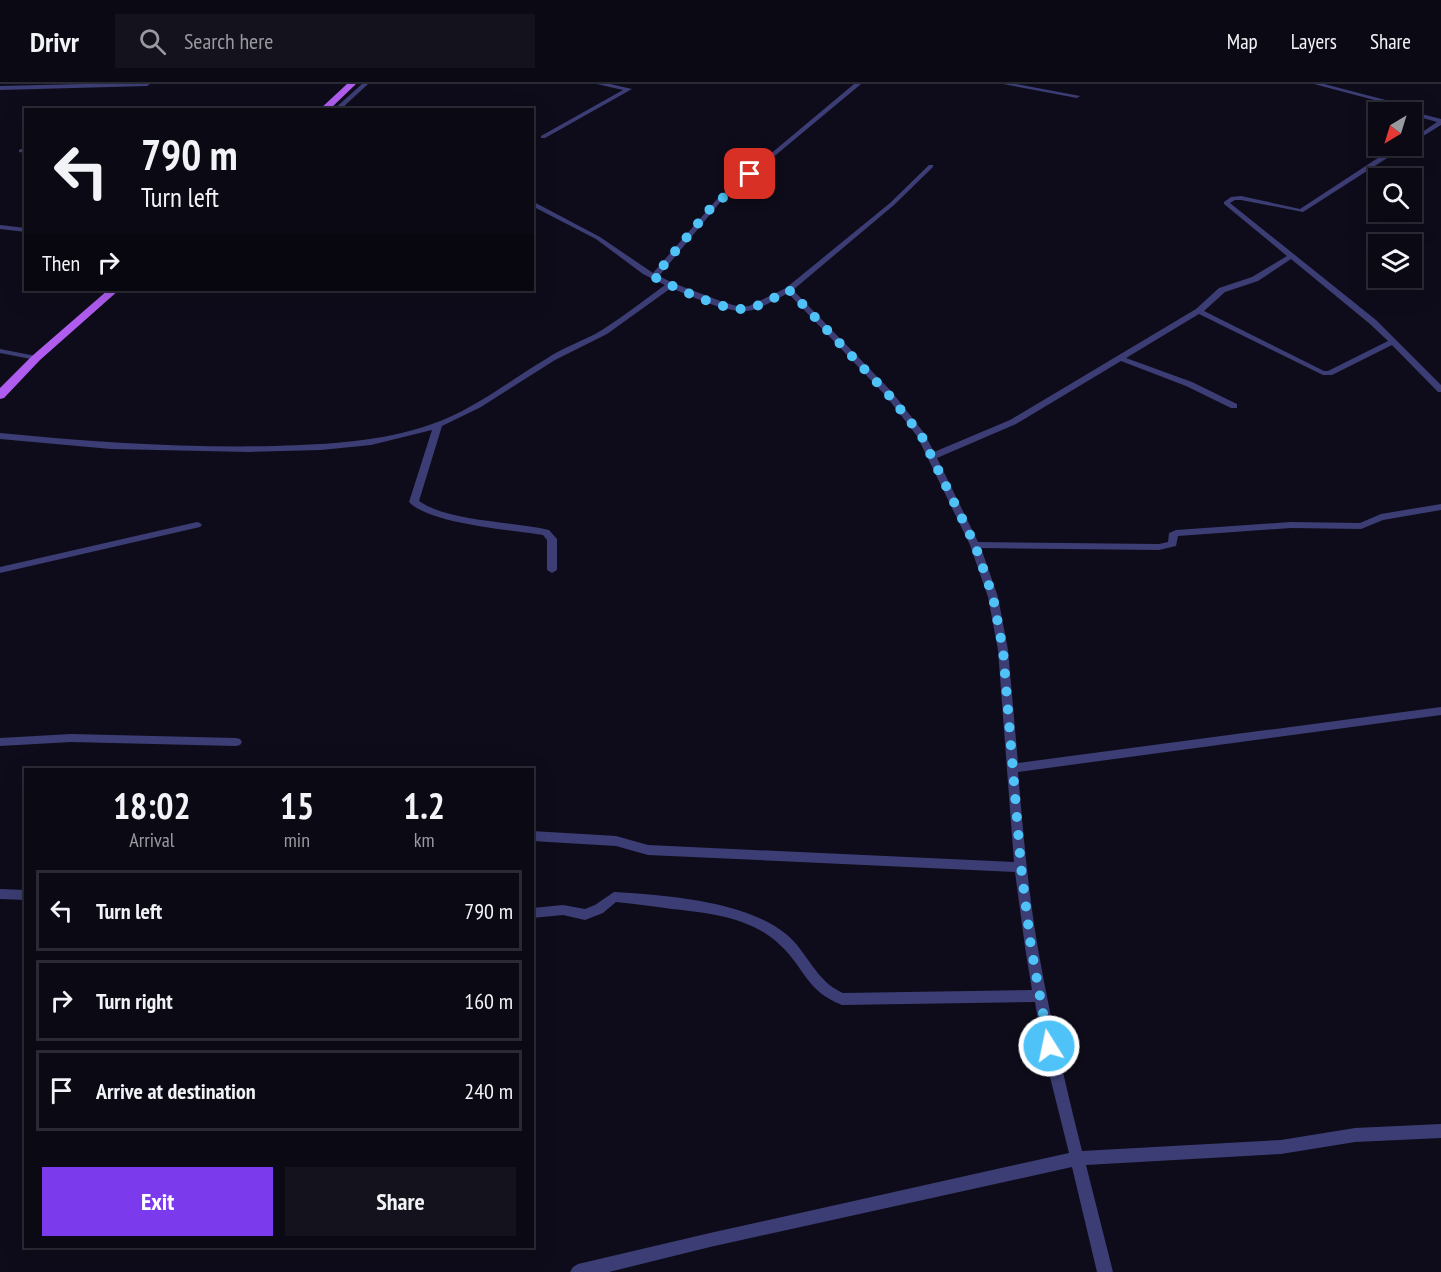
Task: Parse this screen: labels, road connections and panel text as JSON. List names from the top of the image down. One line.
{"north":"bottom left","page":{"header":"Drivr","search":"Search here","nav":["Map","Layers","Share"],"turn":["790 m","Turn left"],"then":"Then","eta":["18:02","Arrival","15","min","1.2","km"],"list":[{"name":"Turn left","value":"790 m"},{"name":"Turn right","value":"160 m"},{"name":"Arrive at destination","value":"240 m"}],"buttons":["Exit","Share"]}}
